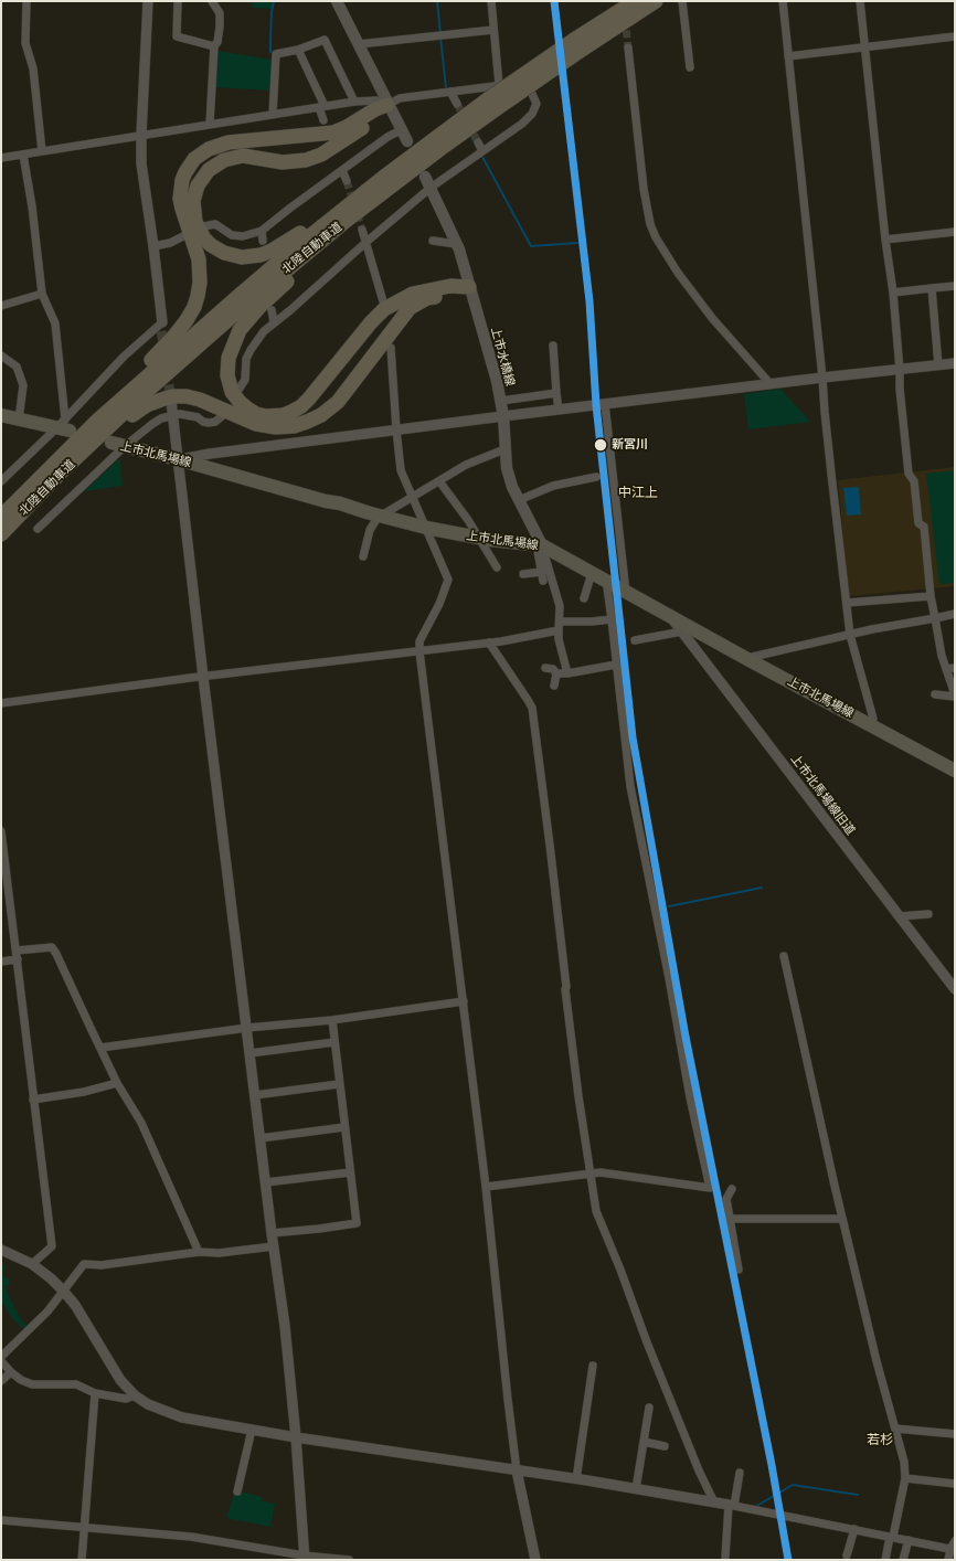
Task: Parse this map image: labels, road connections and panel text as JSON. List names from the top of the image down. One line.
{"streets":{"highway":["北陸自動車道"],"main road":["上市水橋線","上市北馬場線"],"street":["上市北馬場線旧道"]},"crossings":[["上市水橋線","上市北馬場線"],["上市北馬場線","上市北馬場線旧道"]],"districts":["中江上","若杉"],"places":["新宮川"]}
